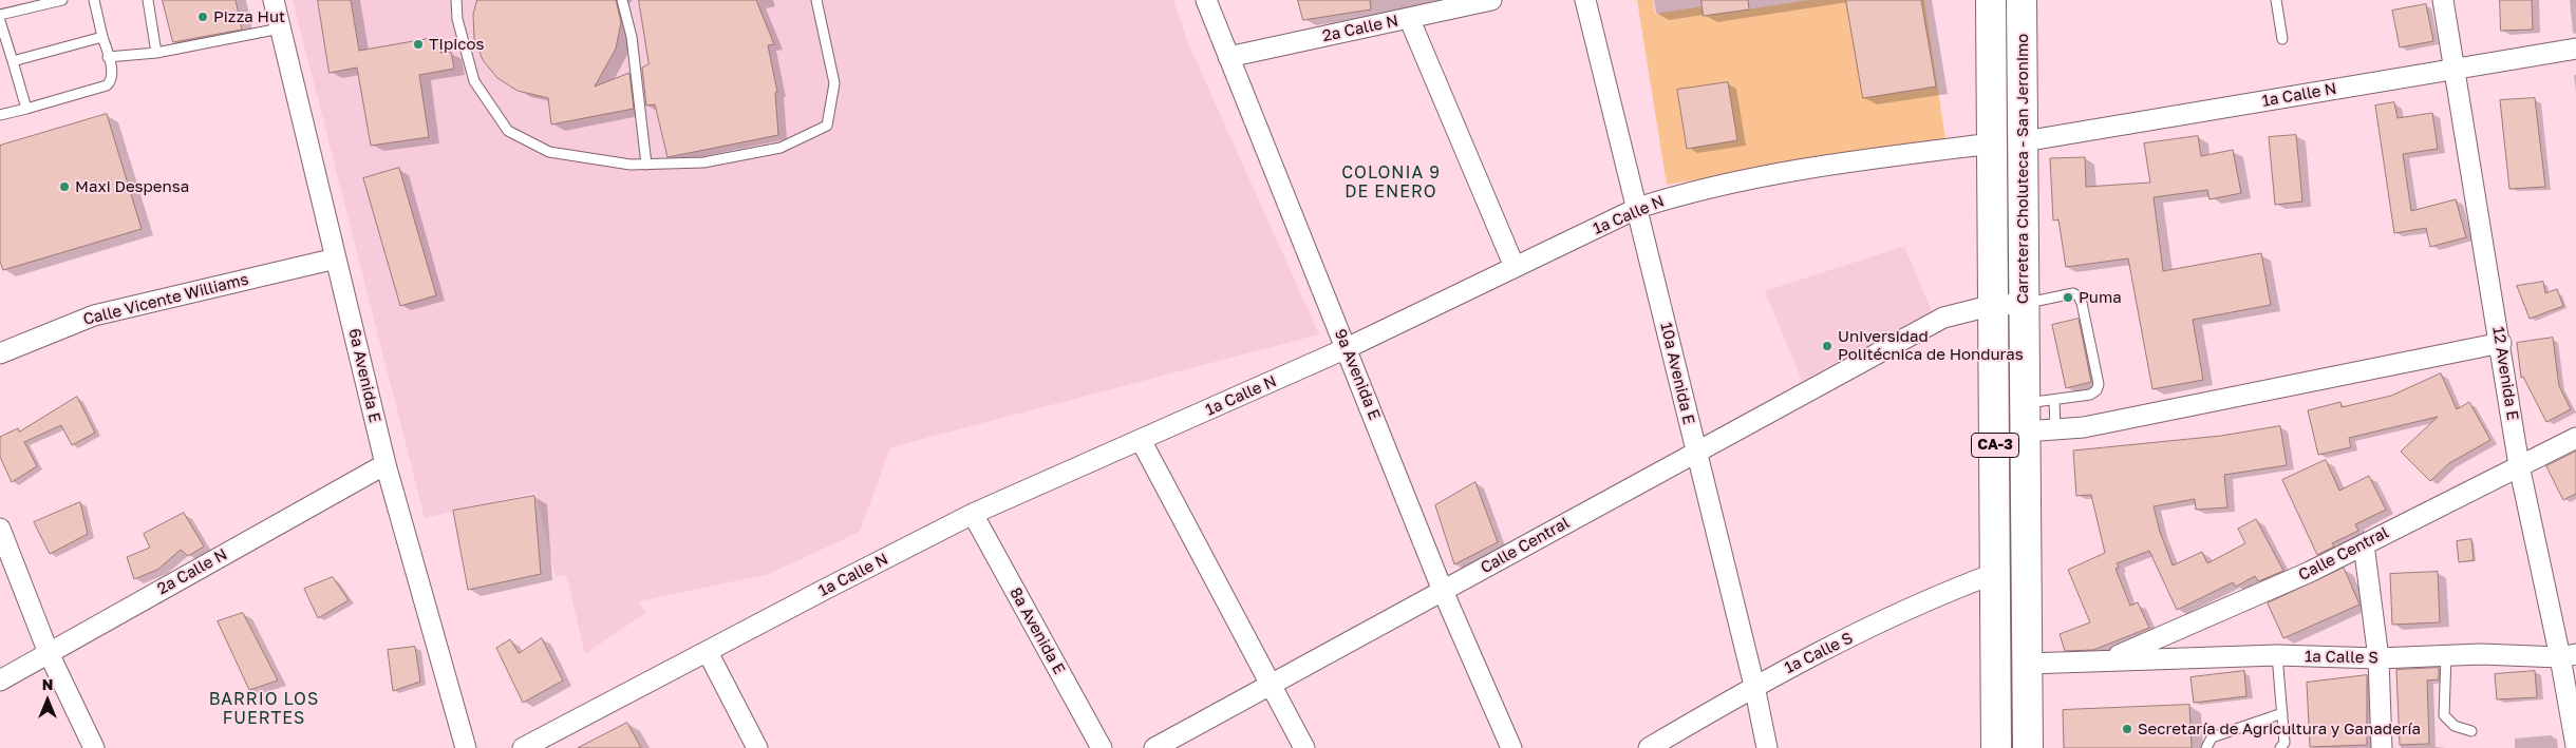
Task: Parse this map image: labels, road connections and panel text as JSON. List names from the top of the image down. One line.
{"streets":{"highway":["Carretera Choluteca - San Jeronimo","CA-3"],"street":["2a Calle N","1a Calle N","Calle Vicente Williams","10a Avenida E","12 Avenida E","9a Avenida E","6a Avenida E","Calle Central","8a Avenida E","1a Calle S"]},"crossings":[["2a Calle N","9a Avenida E"],["2a Calle N","6a Avenida E"],["1a Calle N","Carretera Choluteca - San Jeronimo"],["1a Calle N","10a Avenida E"],["1a Calle N","12 Avenida E"],["1a Calle N","9a Avenida E"],["1a Calle N","8a Avenida E"],["Carretera Choluteca - San Jeronimo","Calle Central"],["Carretera Choluteca - San Jeronimo","1a Calle S"],["Calle Vicente Williams","6a Avenida E"],["10a Avenida E","Calle Central"],["10a Avenida E","1a Calle S"],["12 Avenida E","Calle Central"],["12 Avenida E","1a Calle S"],["9a Avenida E","Calle Central"],["Calle Central","1a Calle S"]],"districts":["COLONIA 9 DE ENERO","BARRIO LOS FUERTES"],"places":["Pizza Hut","TIpicos","Maxi Despensa","Puma","Universidad Politécnica de Honduras","Secretaría de Agricultura y Ganadería"],"north":"top"}
